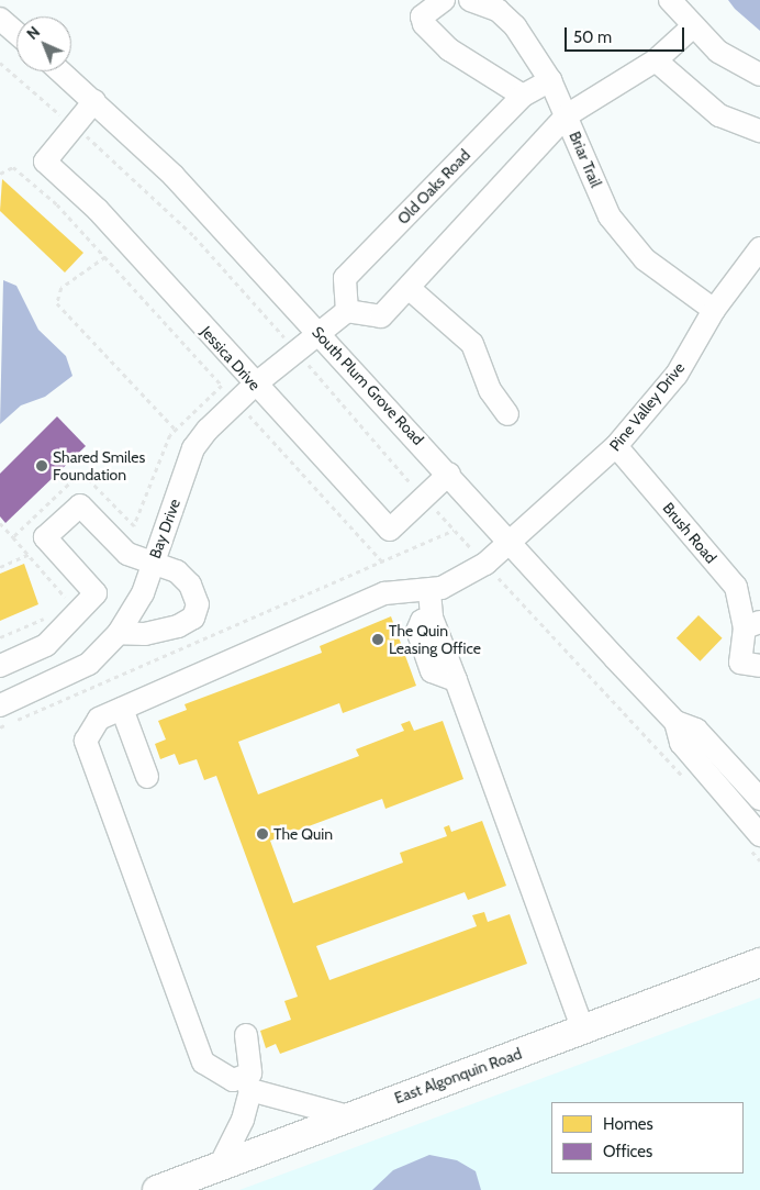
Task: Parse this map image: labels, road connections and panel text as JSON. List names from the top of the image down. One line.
{"streets":{"main road":["East Algonquin Road"],"street":["Briar Trail","Old Oaks Road","Jessica Drive","South Plum Grove Road","Pine Valley Drive","Bay Drive","Brush Road"]},"crossings":[["Briar Trail","Old Oaks Road"],["Briar Trail","Pine Valley Drive"],["Jessica Drive","South Plum Grove Road"],["Jessica Drive","Bay Drive"],["South Plum Grove Road","Pine Valley Drive"],["South Plum Grove Road","Bay Drive"],["Pine Valley Drive","Brush Road"]],"places":["Shared Smiles Foundation","The Quin Leasing Office","The Quin"],"legend":["Homes","Offices"],"scale_bar":"50 m","north":"top left"}
